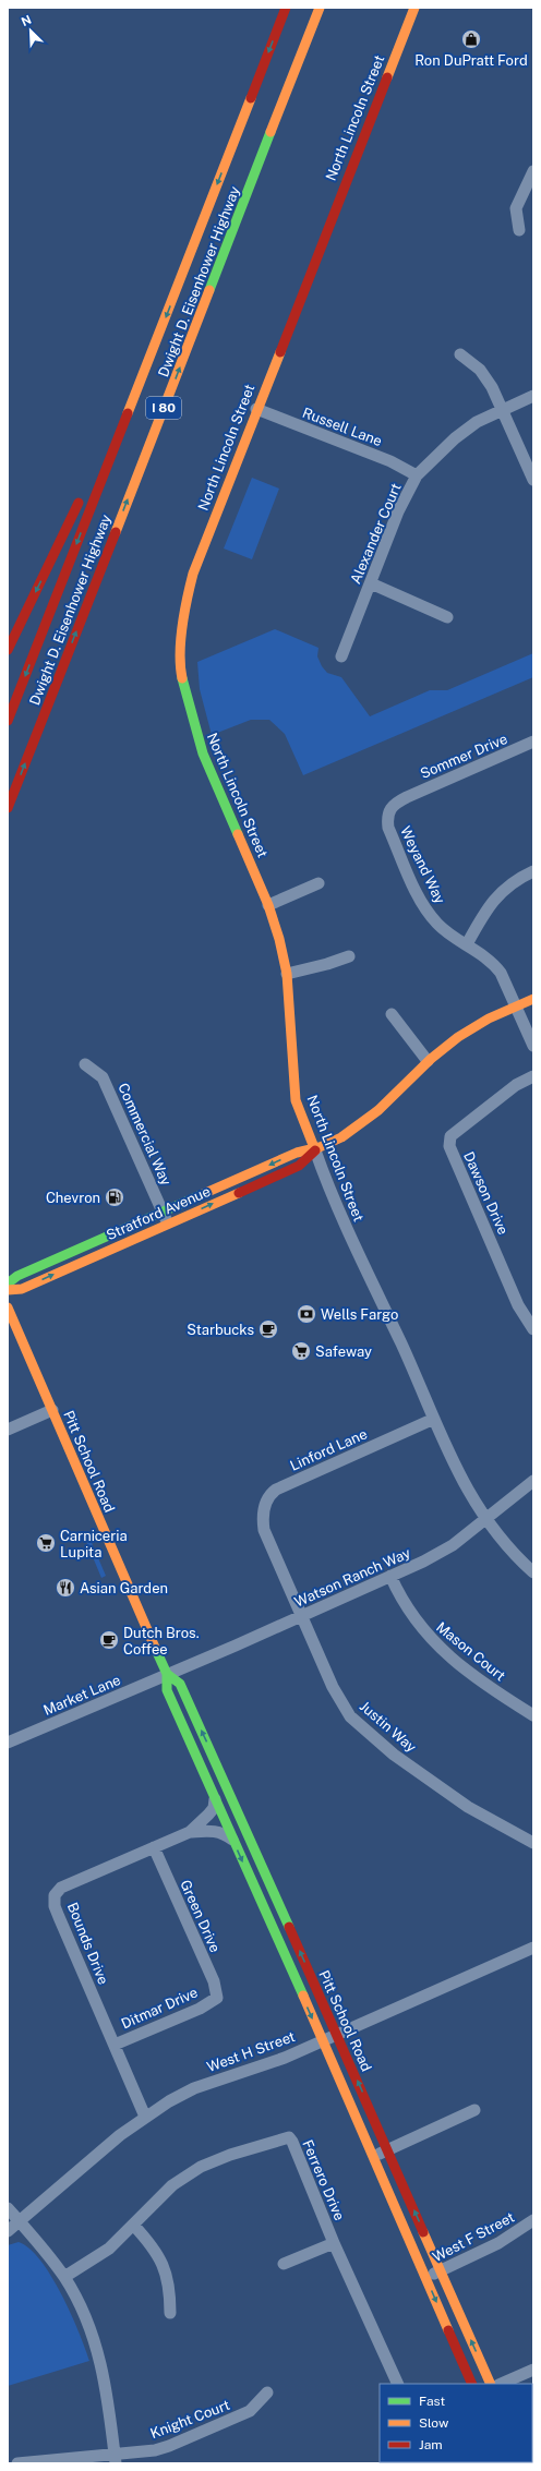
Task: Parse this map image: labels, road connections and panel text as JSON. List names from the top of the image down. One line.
{"streets":{"main road":["North Lincoln Street","Dwight D. Eisenhower Highway","I 80","Stratford Avenue","Pitt School Road"],"street":["Russell Lane","Alexander Court","Sommer Drive","Weyand Way","Commercial Way","Dawson Drive","Linford Lane","Watson Ranch Way","Mason Court","Market Lane","Justin Way","Green Drive","Bounds Drive","Ditmar Drive","West H Street","Ferrero Drive","West F Street","Knight Court"]},"crossings":[["North Lincoln Street","Russell Lane"],["North Lincoln Street","Stratford Avenue"],["North Lincoln Street","Linford Lane"],["North Lincoln Street","Watson Ranch Way"],["Russell Lane","Alexander Court"],["Sommer Drive","Weyand Way"],["Weyand Way","Stratford Avenue"],["Commercial Way","Stratford Avenue"],["Linford Lane","Justin Way"],["Pitt School Road","Watson Ranch Way"],["Pitt School Road","Market Lane"],["Pitt School Road","Bounds Drive"],["Pitt School Road","West H Street"],["Pitt School Road","West F Street"],["Watson Ranch Way","Mason Court"],["Watson Ranch Way","Market Lane"],["Watson Ranch Way","Justin Way"],["Green Drive","Bounds Drive"],["Green Drive","Ditmar Drive"],["Bounds Drive","Ditmar Drive"],["Bounds Drive","West H Street"]],"places":{"shop":["Ron DuPratt Ford"],"fuel station":["Chevron"],"bank":["Wells Fargo"],"cafe":["Starbucks","Dutch Bros. Coffee"],"supermarket":["Safeway","Carniceria Lupita"],"restaurant":["Asian Garden"]},"legend":["Fast","Slow","Jam"],"north":"top left"}
